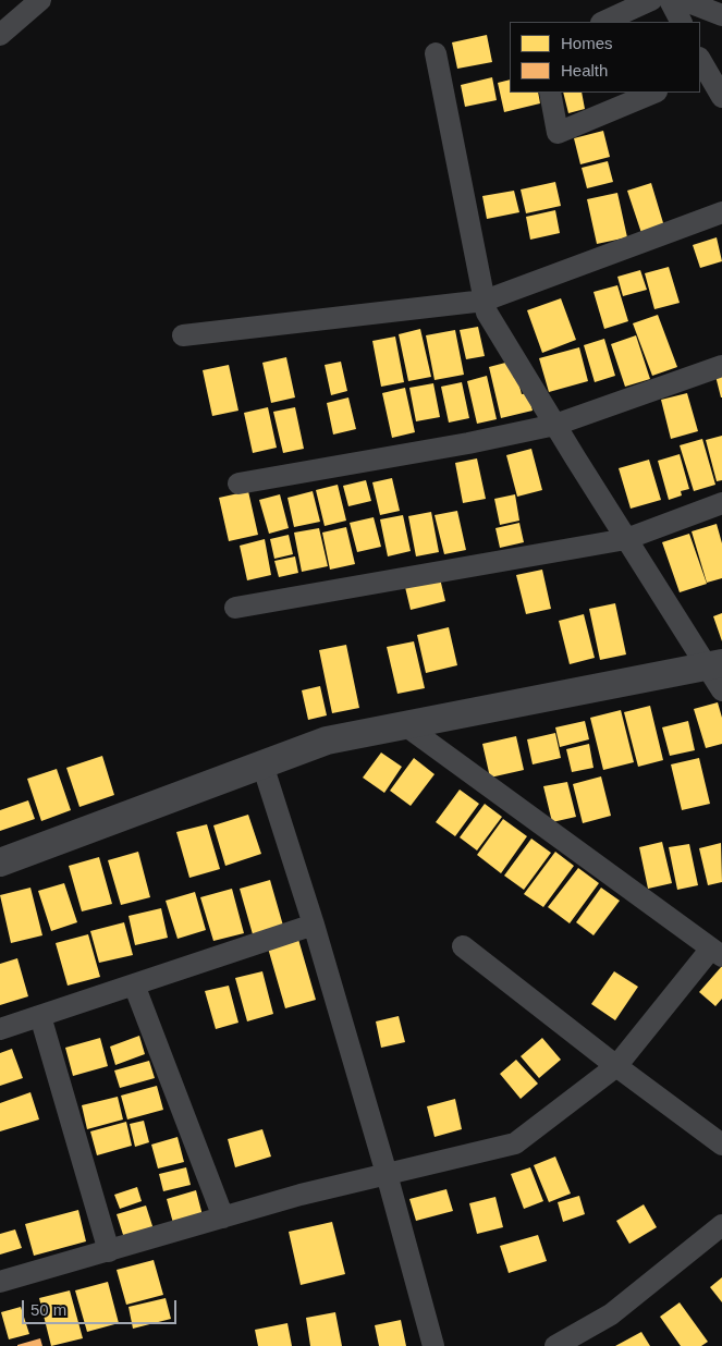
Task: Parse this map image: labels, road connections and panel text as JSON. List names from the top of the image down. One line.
{"legend":["Homes","Health"],"scale_bar":"50 m"}
